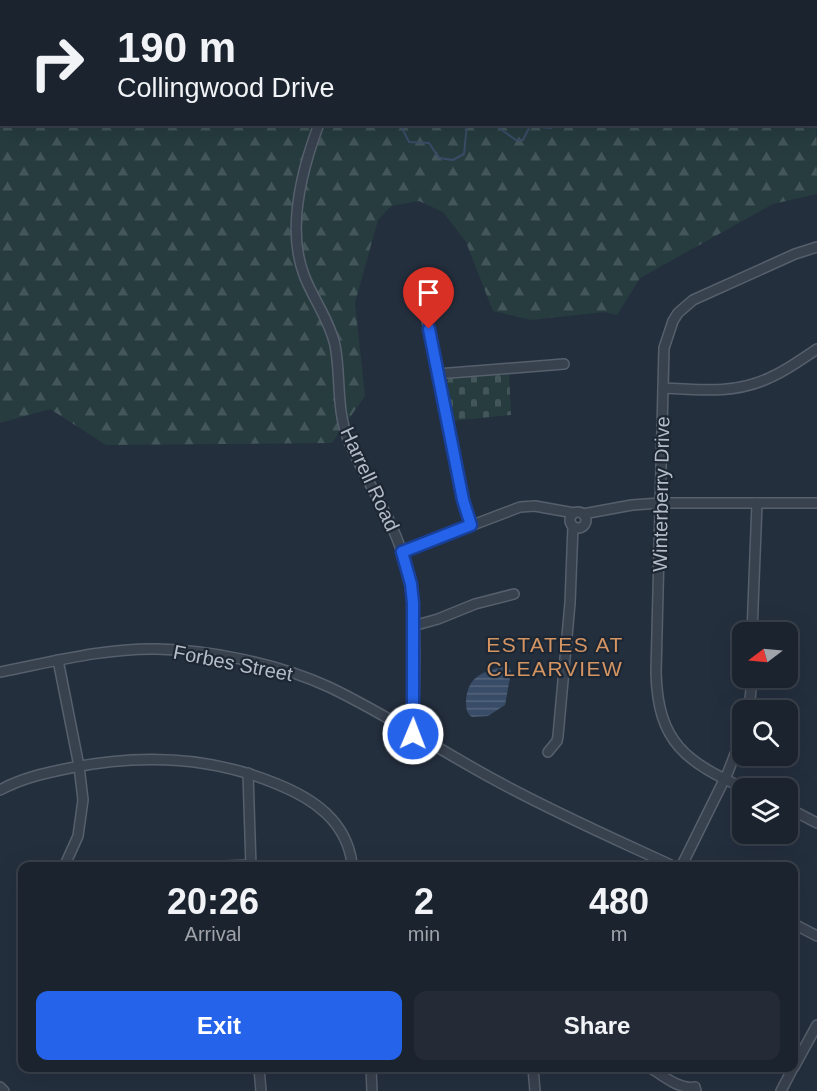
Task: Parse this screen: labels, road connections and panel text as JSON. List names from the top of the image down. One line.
{"streets":{"street":["Harrell Road","Winterberry Drive","Forbes Street"]},"crossings":[["Harrell Road","Forbes Street"]],"districts":["ESTATES AT CLEARVIEW"],"north":"left","page":{"turn":["190 m","Collingwood Drive"],"eta":["20:26","Arrival","2","min","480","m"],"buttons":["Exit","Share"]}}
